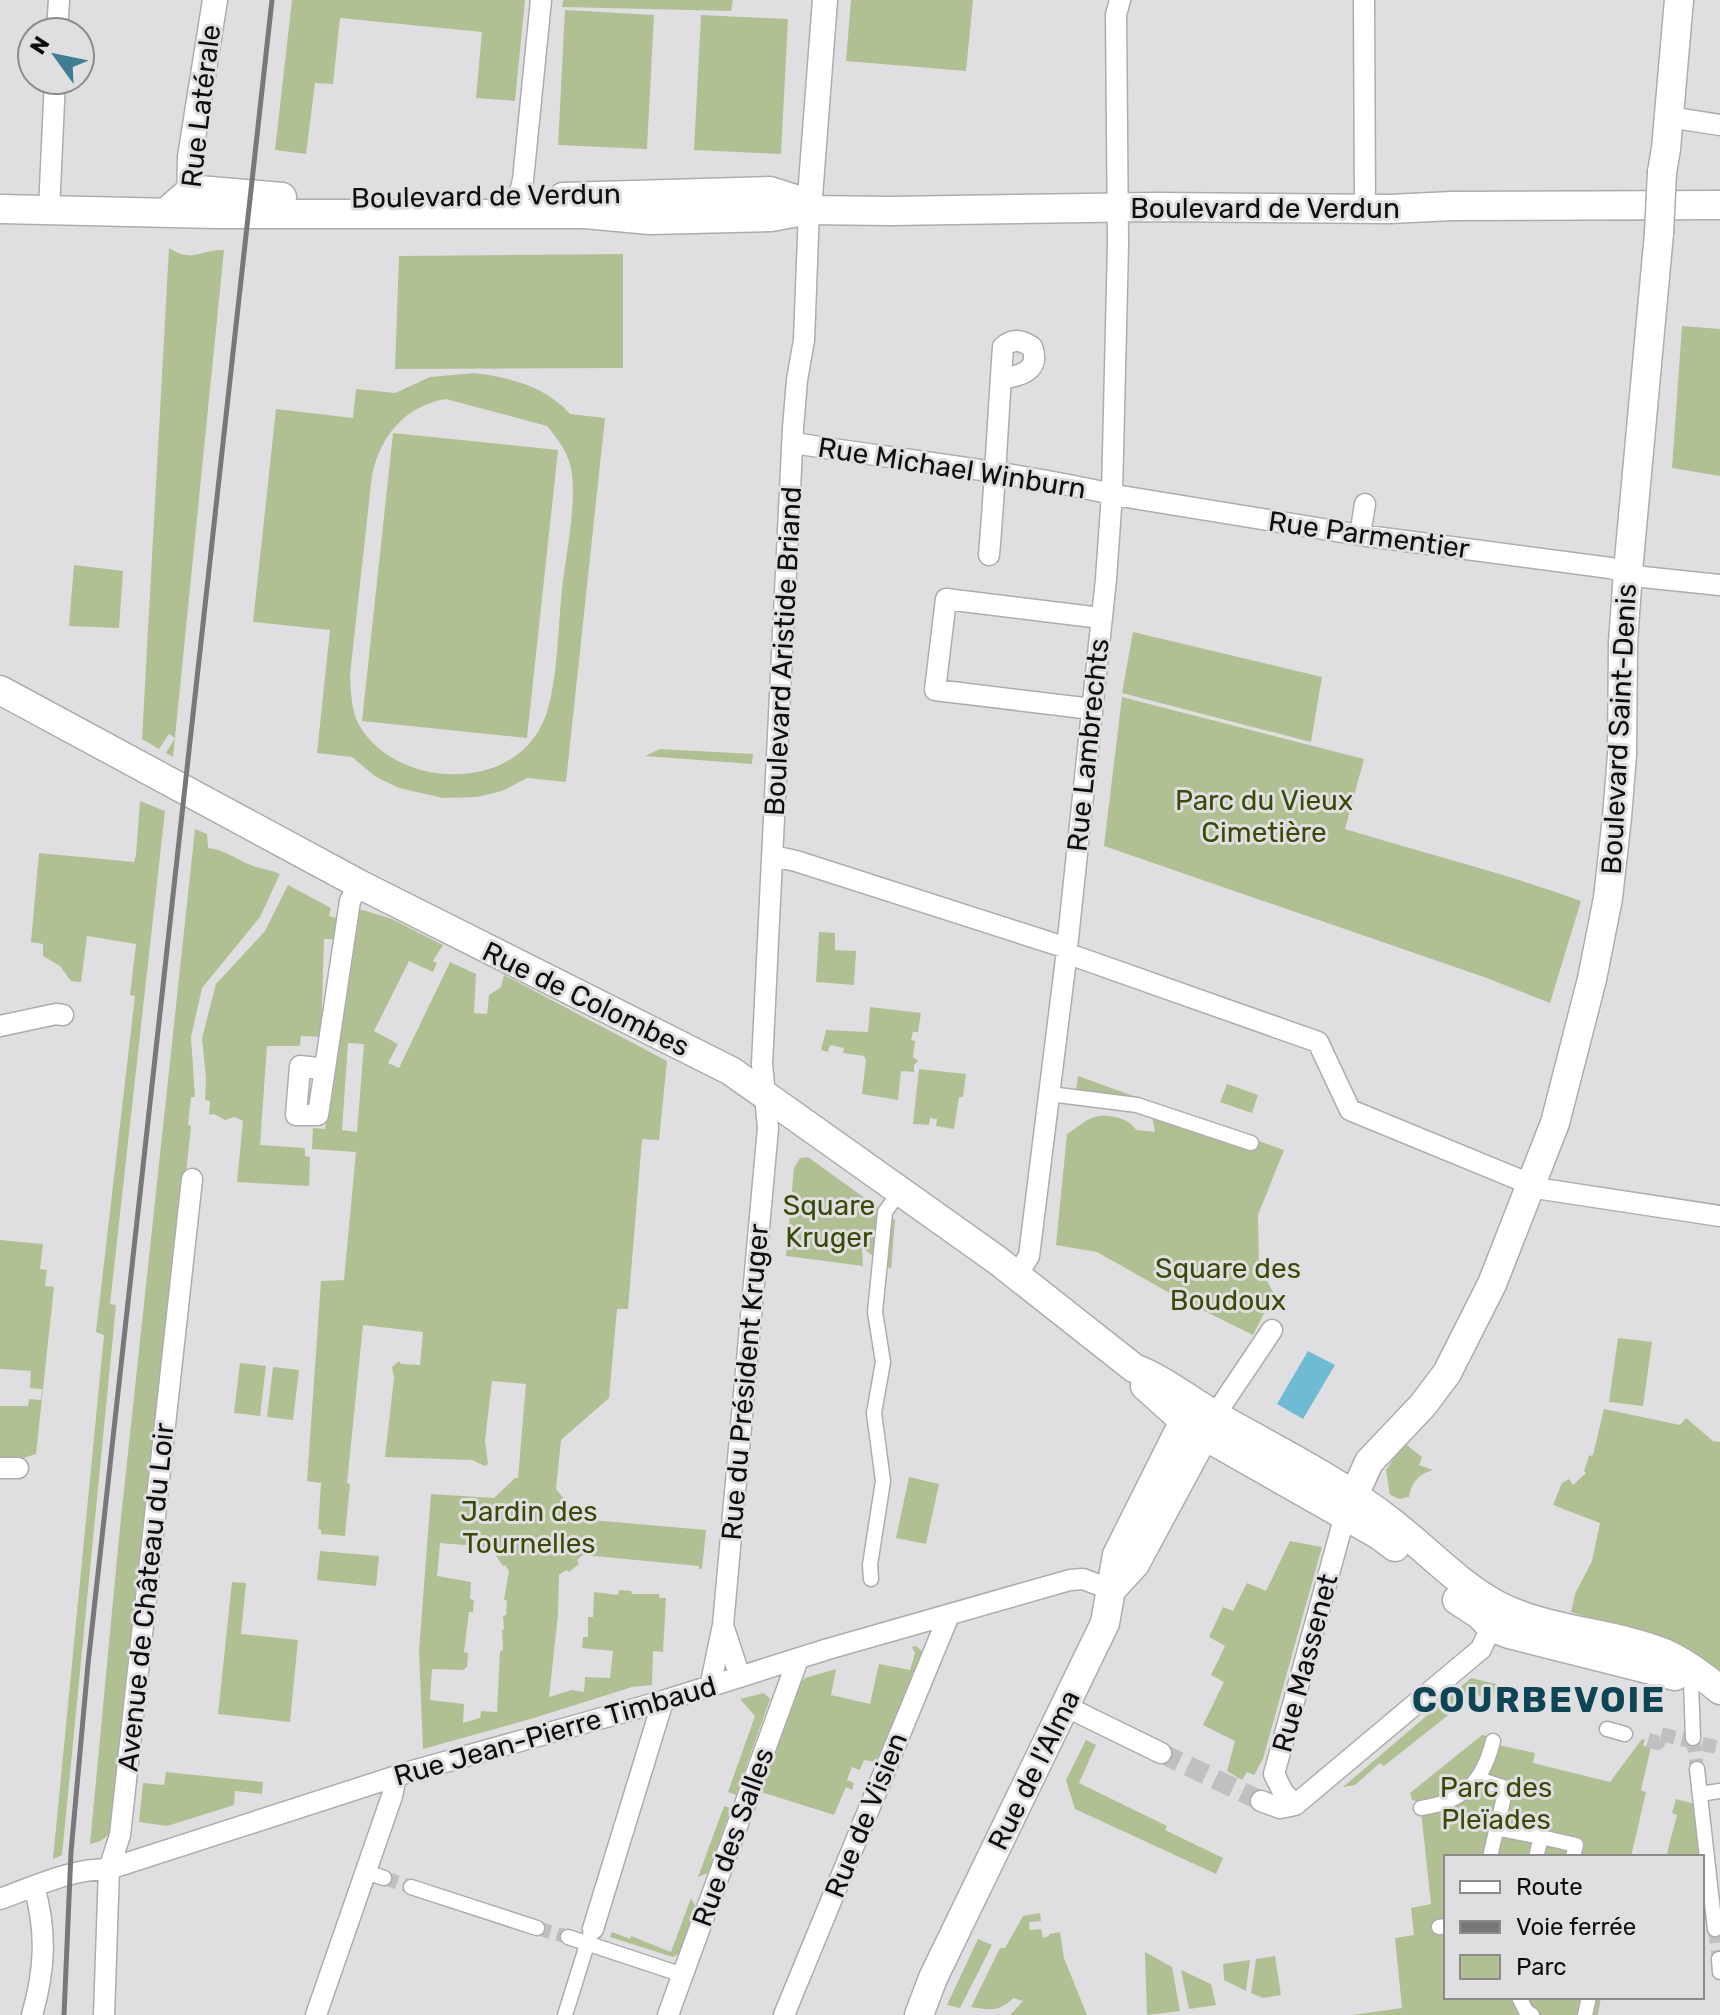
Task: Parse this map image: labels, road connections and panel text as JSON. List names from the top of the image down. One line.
{"streets":{"main road":["Boulevard de Verdun","Boulevard Saint-Denis","Rue de Colombes","Rue de l'Alma"],"street":["Rue Latérale","Rue Michael Winburn","Rue Parmentier","Boulevard Aristide Briand","Rue Lambrechts","Rue du Président Kruger","Avenue de Château du Loir","Rue Massenet","Rue Jean-Pierre Timbaud","Rue de Visien","Rue des Salles"]},"crossings":[["Rue Latérale","Boulevard de Verdun"],["Boulevard de Verdun","Boulevard Aristide Briand"],["Boulevard de Verdun","Rue Lambrechts"],["Rue Michael Winburn","Rue Parmentier"],["Rue Michael Winburn","Boulevard Aristide Briand"],["Rue Michael Winburn","Rue Lambrechts"],["Rue Parmentier","Boulevard Saint-Denis"],["Rue Parmentier","Rue Lambrechts"],["Boulevard Aristide Briand","Rue de Colombes"],["Boulevard Aristide Briand","Rue du Président Kruger"],["Boulevard Saint-Denis","Rue de Colombes"],["Boulevard Saint-Denis","Rue Massenet"],["Rue Lambrechts","Rue de Colombes"],["Rue de Colombes","Rue du Président Kruger"],["Rue de Colombes","Rue Massenet"],["Rue de Colombes","Rue de l'Alma"],["Rue du Président Kruger","Rue Jean-Pierre Timbaud"],["Avenue de Château du Loir","Rue Jean-Pierre Timbaud"],["Rue Jean-Pierre Timbaud","Rue de l'Alma"],["Rue Jean-Pierre Timbaud","Rue de Visien"],["Rue Jean-Pierre Timbaud","Rue des Salles"]],"districts":["COURBEVOIE"],"parks":["Parc du Vieux Cimetière","Square Kruger","Square des Boudoux","Jardin des Tournelles","Parc des Pleïades"],"legend":["Route","Voie ferrée","Parc"],"north":"top left"}
